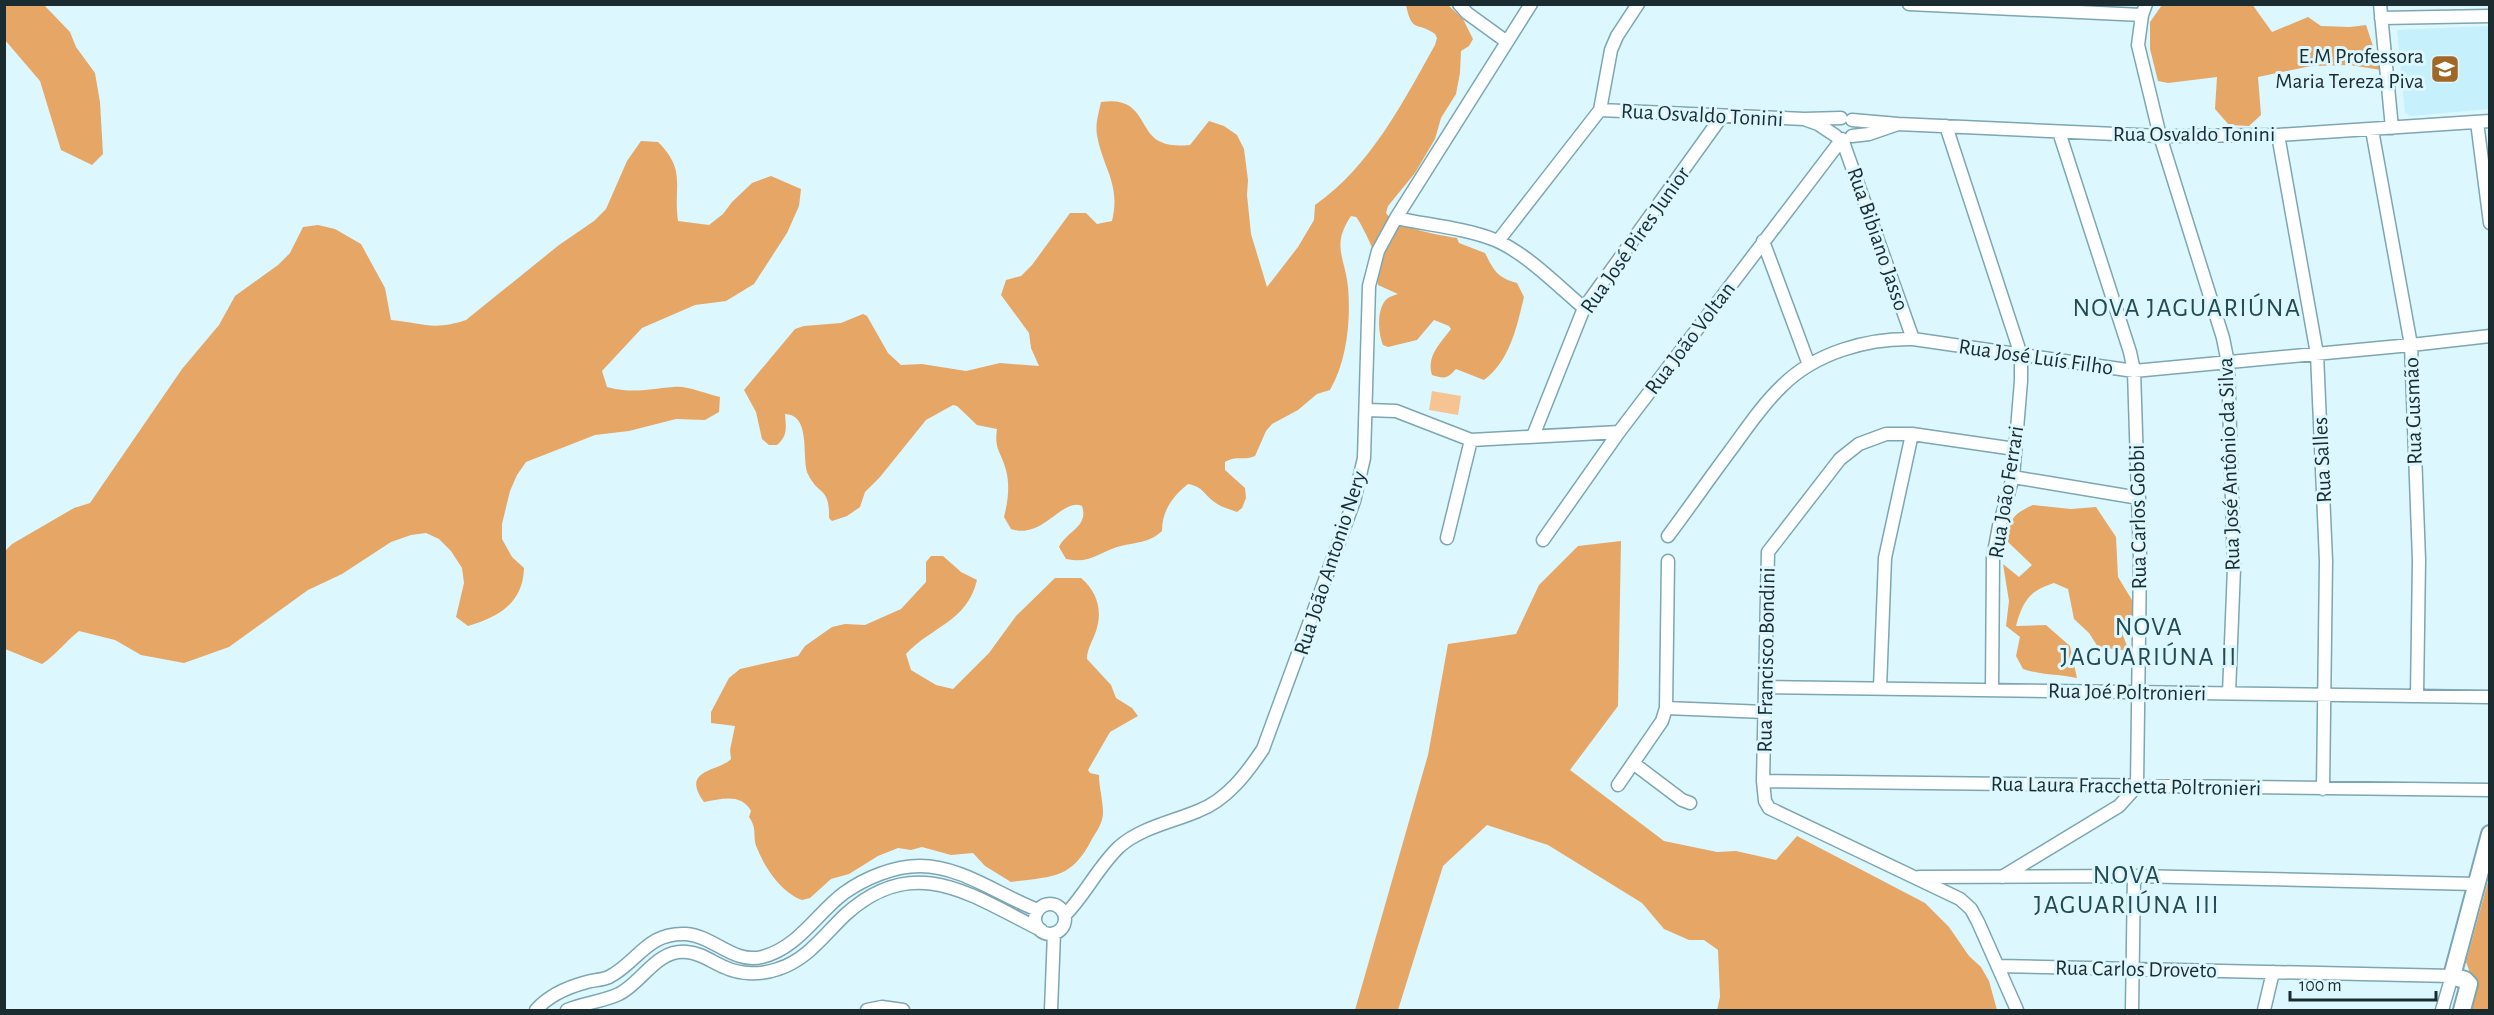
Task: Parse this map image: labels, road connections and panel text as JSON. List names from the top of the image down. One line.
{"streets":{"street":["Rua Osvaldo Tonini","Rua Bibiano Jasso","Rua José Pires Junior","Rua João Voltan","Rua José Luís Filho","Rua Gusmão","Rua Salles","Rua José Antônio da Silva","Rua João Ferrari","Rua Carlos Gobbi","Rua João Antonio Nery","Rua Francisco Bondini","Rua Joé Poltronieri","Rua Laura Fracchetta Poltronieri","Rua Carlos Droveto"]},"crossings":[["Rua Osvaldo Tonini","Rua Bibiano Jasso"],["Rua Osvaldo Tonini","Rua José Pires Junior"],["Rua Osvaldo Tonini","Rua João Voltan"],["Rua Osvaldo Tonini","Rua Gusmão"],["Rua Osvaldo Tonini","Rua Salles"],["Rua Osvaldo Tonini","Rua José Antônio da Silva"],["Rua Osvaldo Tonini","Rua João Ferrari"],["Rua Osvaldo Tonini","Rua Carlos Gobbi"],["Rua Bibiano Jasso","Rua João Voltan"],["Rua Bibiano Jasso","Rua José Luís Filho"],["Rua José Luís Filho","Rua Gusmão"],["Rua José Luís Filho","Rua Salles"],["Rua José Luís Filho","Rua José Antônio da Silva"],["Rua José Luís Filho","Rua João Ferrari"],["Rua José Luís Filho","Rua Carlos Gobbi"],["Rua Gusmão","Rua Joé Poltronieri"],["Rua Salles","Rua Joé Poltronieri"],["Rua Salles","Rua Laura Fracchetta Poltronieri"],["Rua José Antônio da Silva","Rua Joé Poltronieri"],["Rua João Ferrari","Rua Francisco Bondini"],["Rua João Ferrari","Rua Joé Poltronieri"],["Rua Carlos Gobbi","Rua Joé Poltronieri"],["Rua Carlos Gobbi","Rua Laura Fracchetta Poltronieri"],["Rua Francisco Bondini","Rua Joé Poltronieri"],["Rua Francisco Bondini","Rua Laura Fracchetta Poltronieri"]],"districts":["NOVA JAGUARIÚNA","NOVA JAGUARIÚNA II","NOVA JAGUARIÚNA III"],"places":{"school or university":["E.M Professora Maria Tereza Piva"]},"scale_bar":"100 m"}
